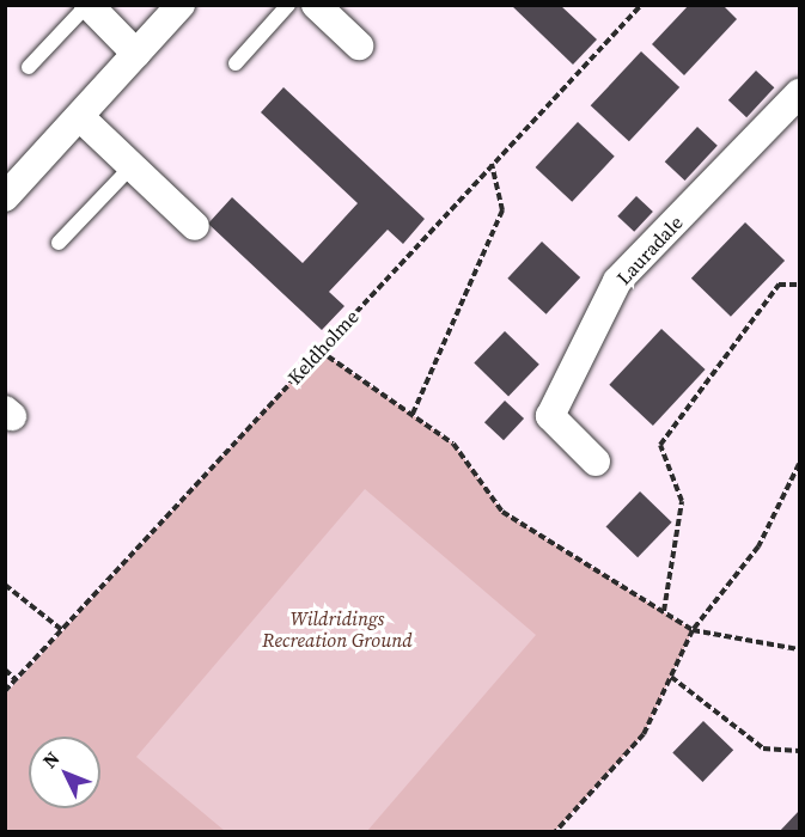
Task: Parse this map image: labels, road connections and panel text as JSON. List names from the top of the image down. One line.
{"streets":{"street":["Lauradale"],"path":["Keldholme"]},"parks":["Wildridings Recreation Ground"],"north":"top left"}
